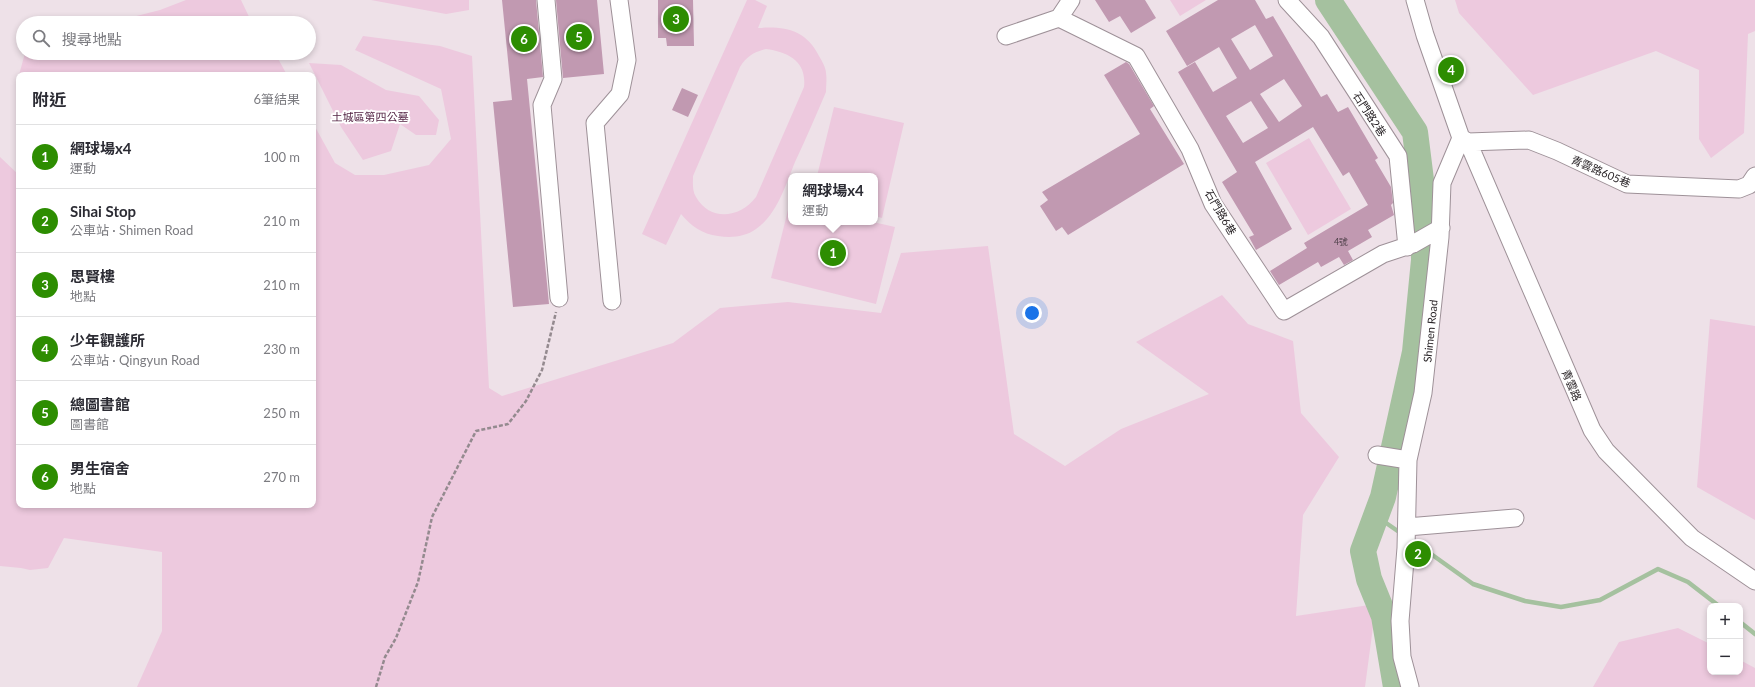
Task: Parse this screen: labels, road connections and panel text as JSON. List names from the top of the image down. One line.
{"streets":{"street":["石門路2巷","青雲路605巷","石門路6巷","Shimen Road","青雲路"]},"crossings":[["石門路2巷","石門路6巷"],["青雲路605巷","Shimen Road"],["青雲路605巷","青雲路"],["Shimen Road","青雲路"]],"parks":["土城區第四公墓"],"house_numbers":["4號"],"page":{"pins":["3","5","6","4","1","2"],"search":"搜尋地點","heading":["附近","6筆結果"],"list":[{"mark":"1","name":"網球場x4","note":"運動","value":"100 m"},{"mark":"2","name":"Sihai Stop","note":"公車站 · Shimen Road","value":"210 m"},{"mark":"3","name":"思賢樓","note":"地點","value":"210 m"},{"mark":"4","name":"少年觀護所","note":"公車站 · Qingyun Road","value":"230 m"},{"mark":"5","name":"總圖書館","note":"圖書館","value":"250 m"},{"mark":"6","name":"男生宿舍","note":"地點","value":"270 m"}],"popup":["網球場x4","運動"],"map_buttons":["+","−"]}}
